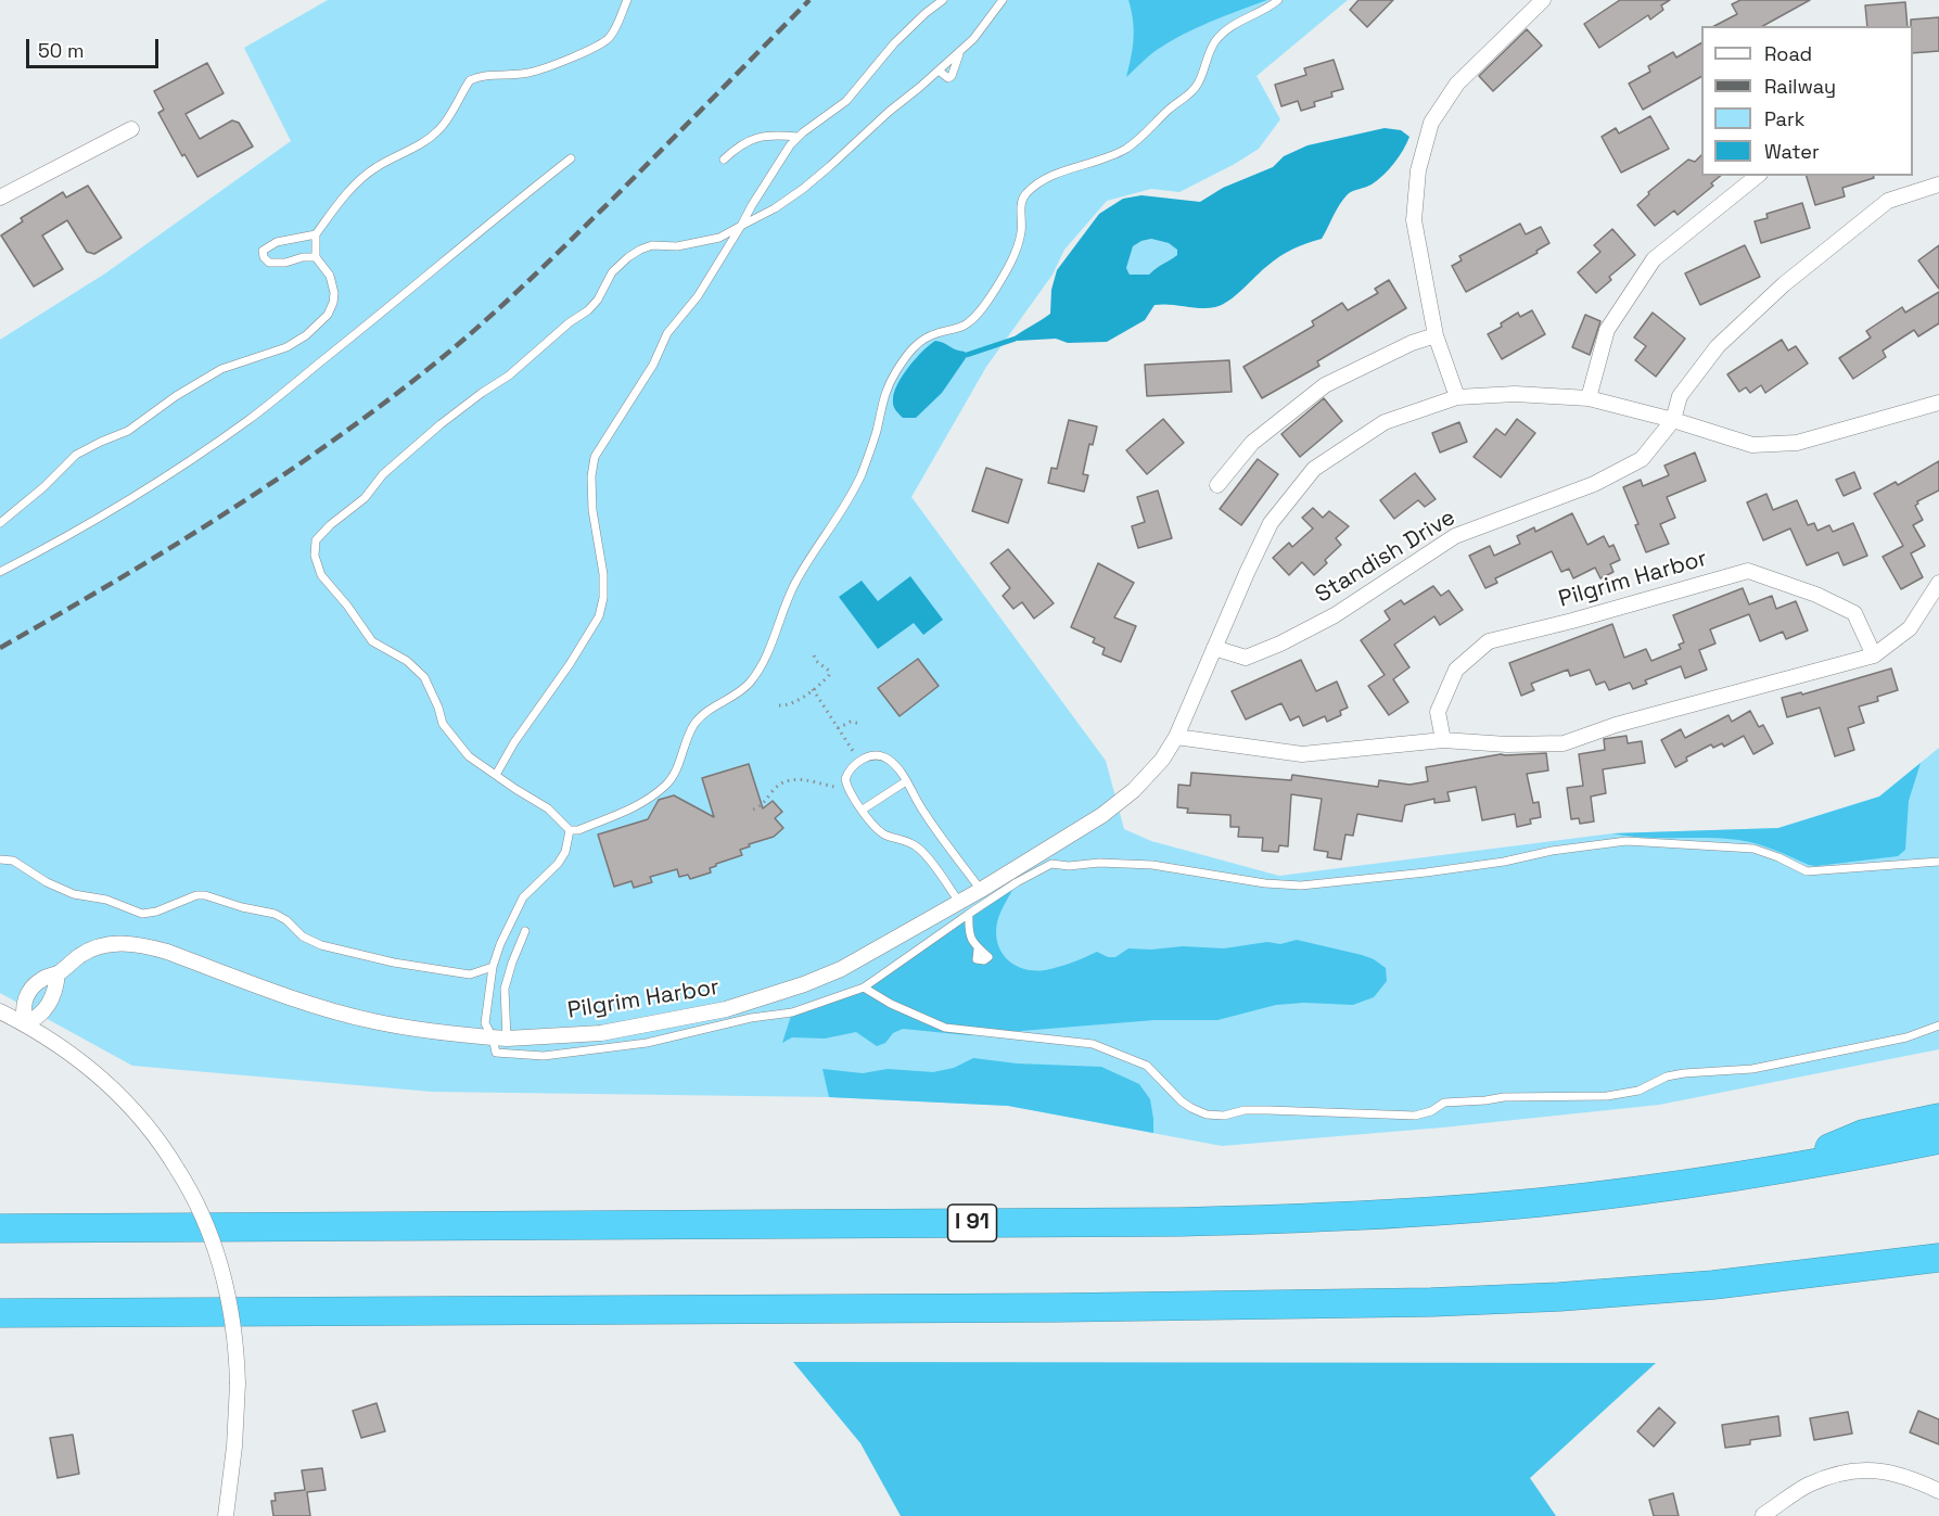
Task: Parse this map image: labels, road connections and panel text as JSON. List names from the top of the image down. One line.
{"streets":{"highway":["I 91"],"street":["Standish Drive","Pilgrim Harbor"]},"crossings":[["Standish Drive","Pilgrim Harbor"]],"legend":["Road","Railway","Park","Water"],"scale_bar":"50 m"}
